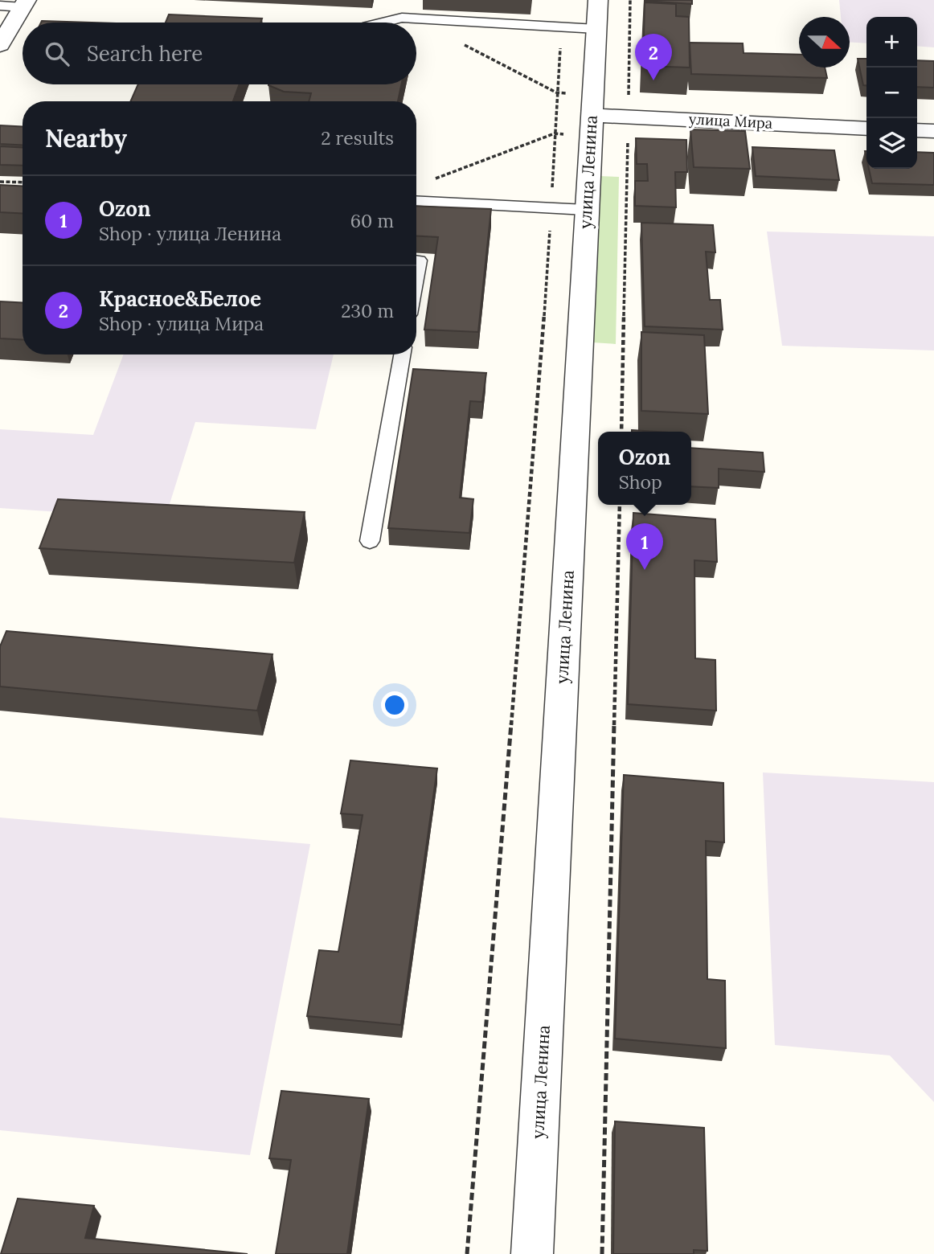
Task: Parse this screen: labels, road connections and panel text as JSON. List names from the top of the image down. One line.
{"streets":{"street":["улица Мира","улица Ленина"]},"crossings":[["улица Мира","улица Ленина"]],"north":"right","page":{"map_buttons":["+","−"],"search":"Search here","pins":["2","1"],"heading":["Nearby","2 results"],"list":[{"mark":"1","name":"Ozon","note":"Shop · улица Ленина","value":"60 m"},{"mark":"2","name":"Красное&Белое","note":"Shop · улица Мира","value":"230 m"}],"popup":["Ozon","Shop"]}}
